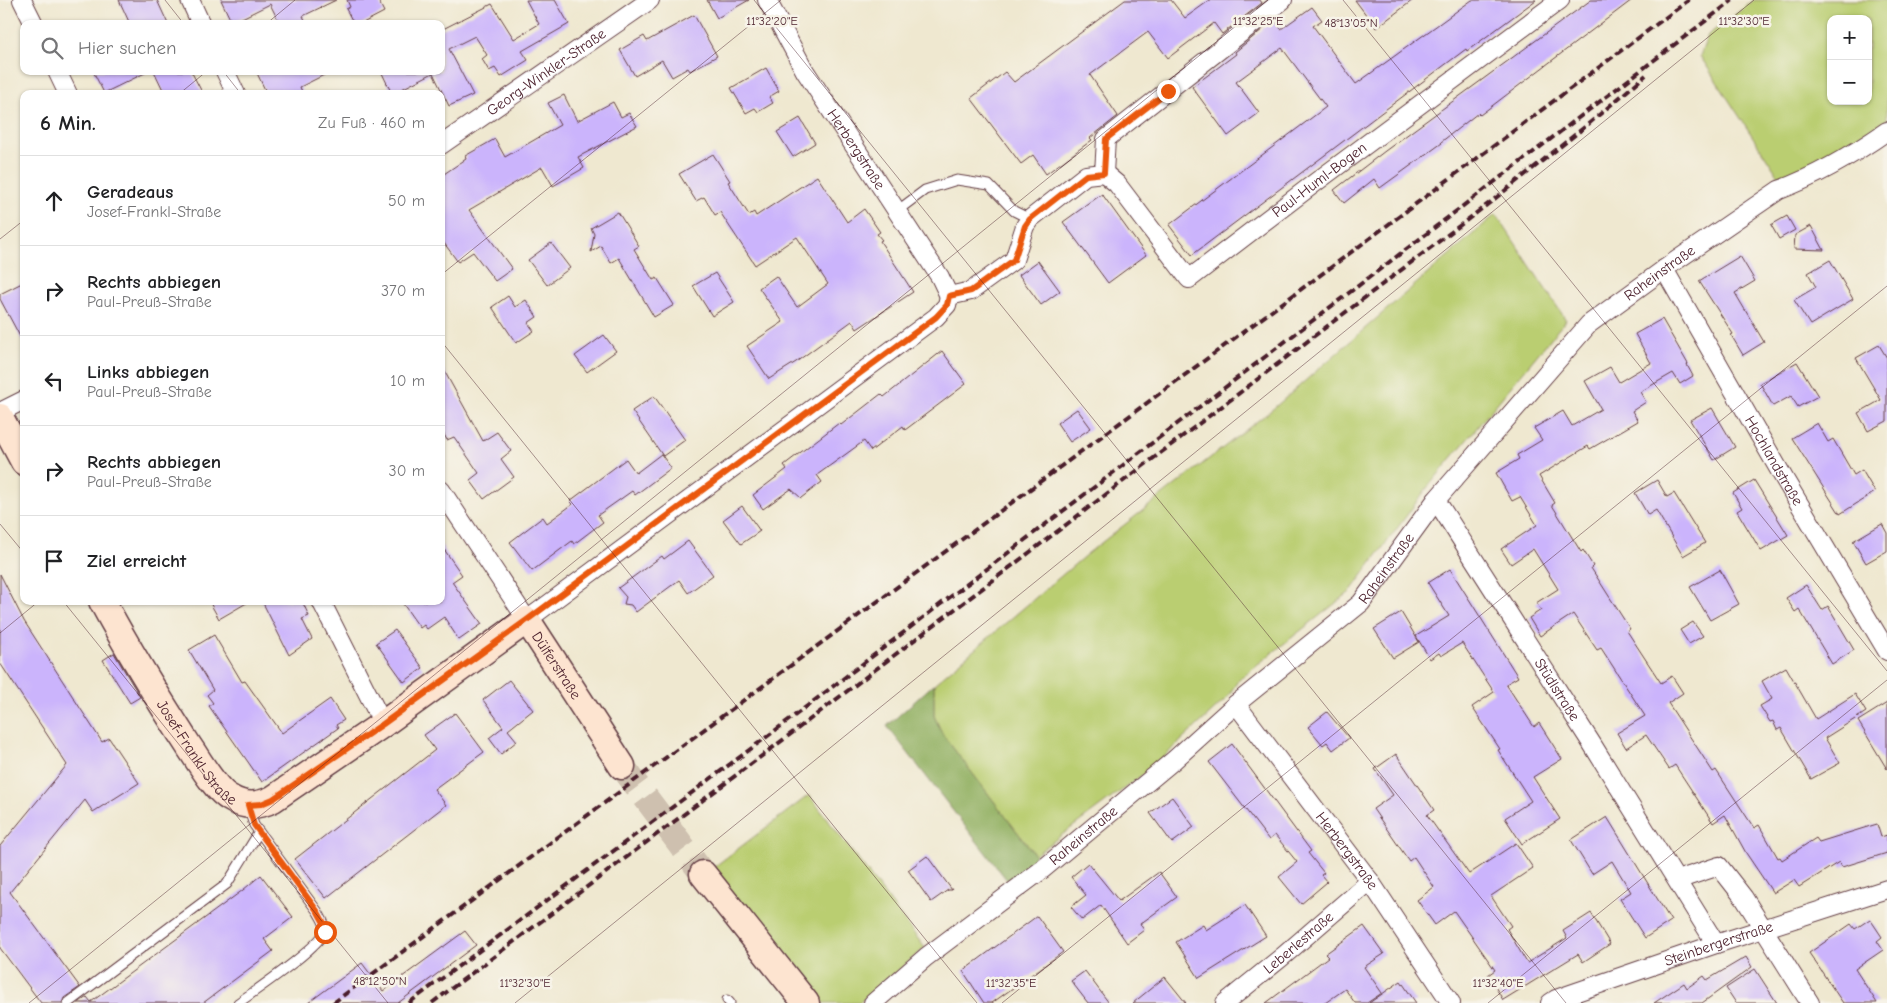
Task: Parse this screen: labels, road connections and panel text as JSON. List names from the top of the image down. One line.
{"streets":{"main road":["Dülferstraße","Josef-Frankl-Straße"],"street":["Georg-Winkler-Straße","Herbergstraße","Paul-Huml-Bogen","Raheinstraße","Hochlandstraße","Stüdlstraße","Leberlestraße","Steinbergerstraße"]},"crossings":[["Herbergstraße","Raheinstraße"],["Herbergstraße","Leberlestraße"],["Raheinstraße","Hochlandstraße"],["Raheinstraße","Stüdlstraße"],["Stüdlstraße","Steinbergerstraße"]],"page":{"map_buttons":["+","−"],"search":"Hier suchen","heading":["6 Min.","Zu Fuß · 460 m"],"list":[["Geradeaus","Josef-Frankl-Straße","50 m"],["Rechts abbiegen","Paul-Preuß-Straße","370 m"],["Links abbiegen","Paul-Preuß-Straße","10 m"],["Rechts abbiegen","Paul-Preuß-Straße","30 m"],"Ziel erreicht"]},"coordinates":["11°32'20\"E","11°32'25\"E","11°32'30\"E","48°13'05\"N","48°12'50\"N","11°32'35\"E","11°32'40\"E"]}
